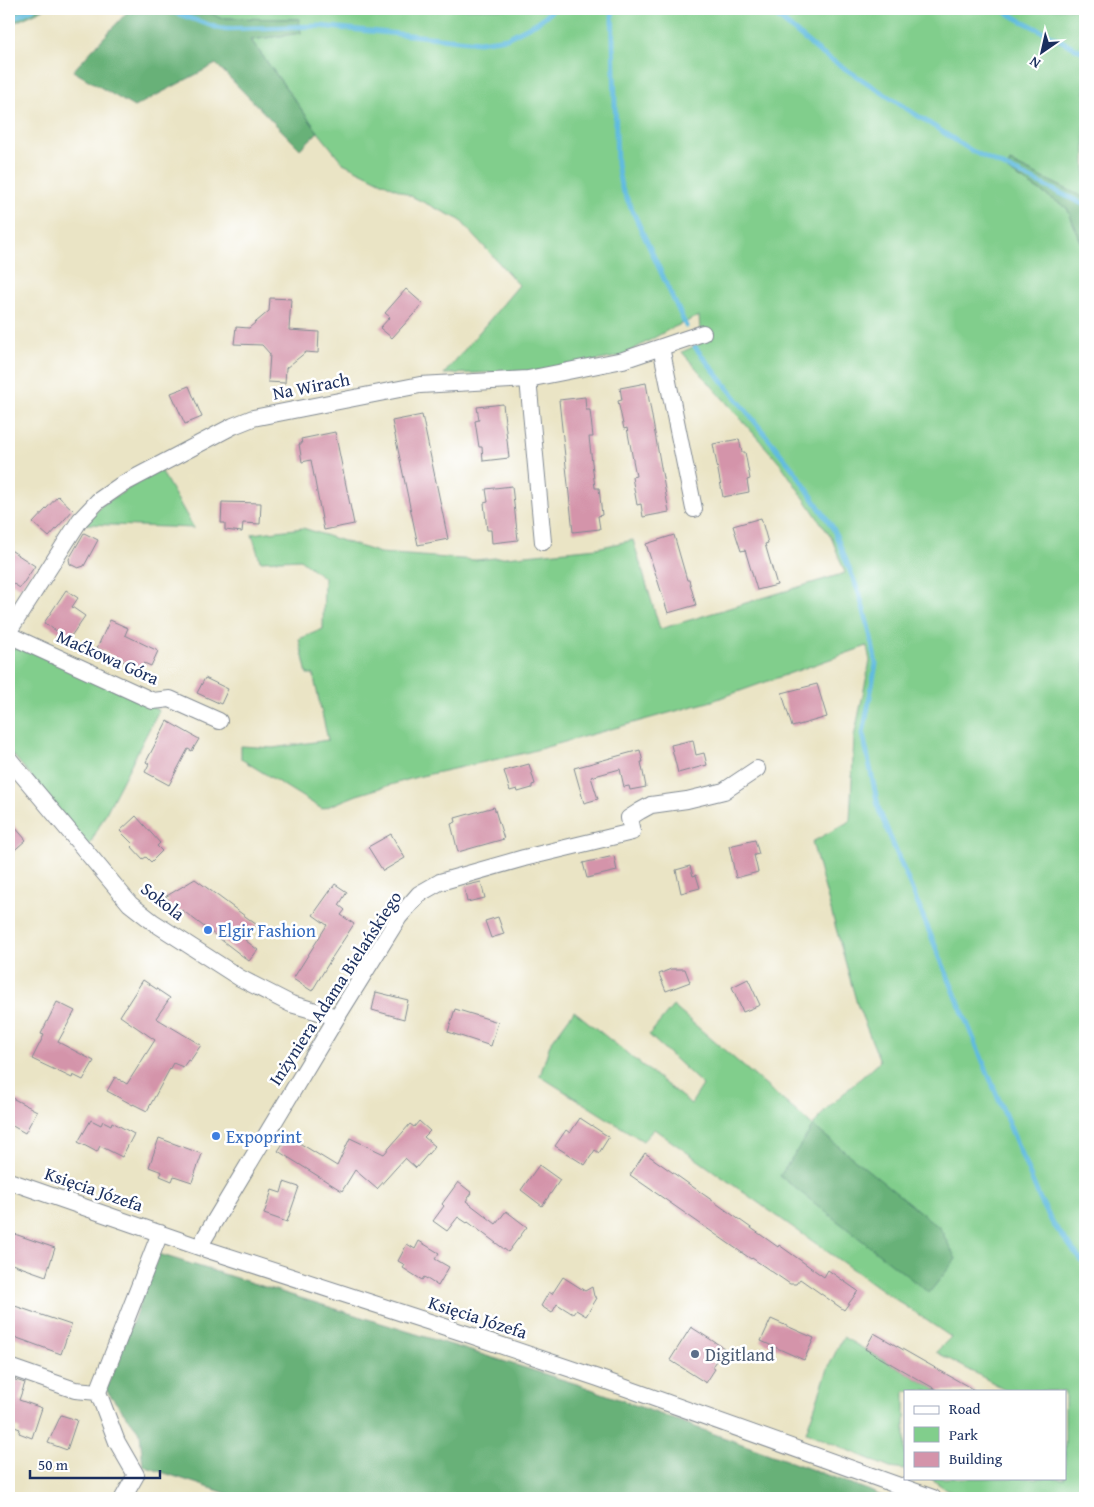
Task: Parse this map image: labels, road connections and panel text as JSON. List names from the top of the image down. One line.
{"streets":{"street":["Na Wirach","Maćkowa Góra","Sokola","Inżyniera Adama Bielańskiego","Księcia Józefa"]},"crossings":[["Na Wirach","Maćkowa Góra"],["Sokola","Inżyniera Adama Bielańskiego"],["Inżyniera Adama Bielańskiego","Księcia Józefa"]],"places":["Elgir Fashion","Expoprint","Digitland"],"legend":["Road","Park","Building"],"scale_bar":"50 m","north":"bottom left"}
